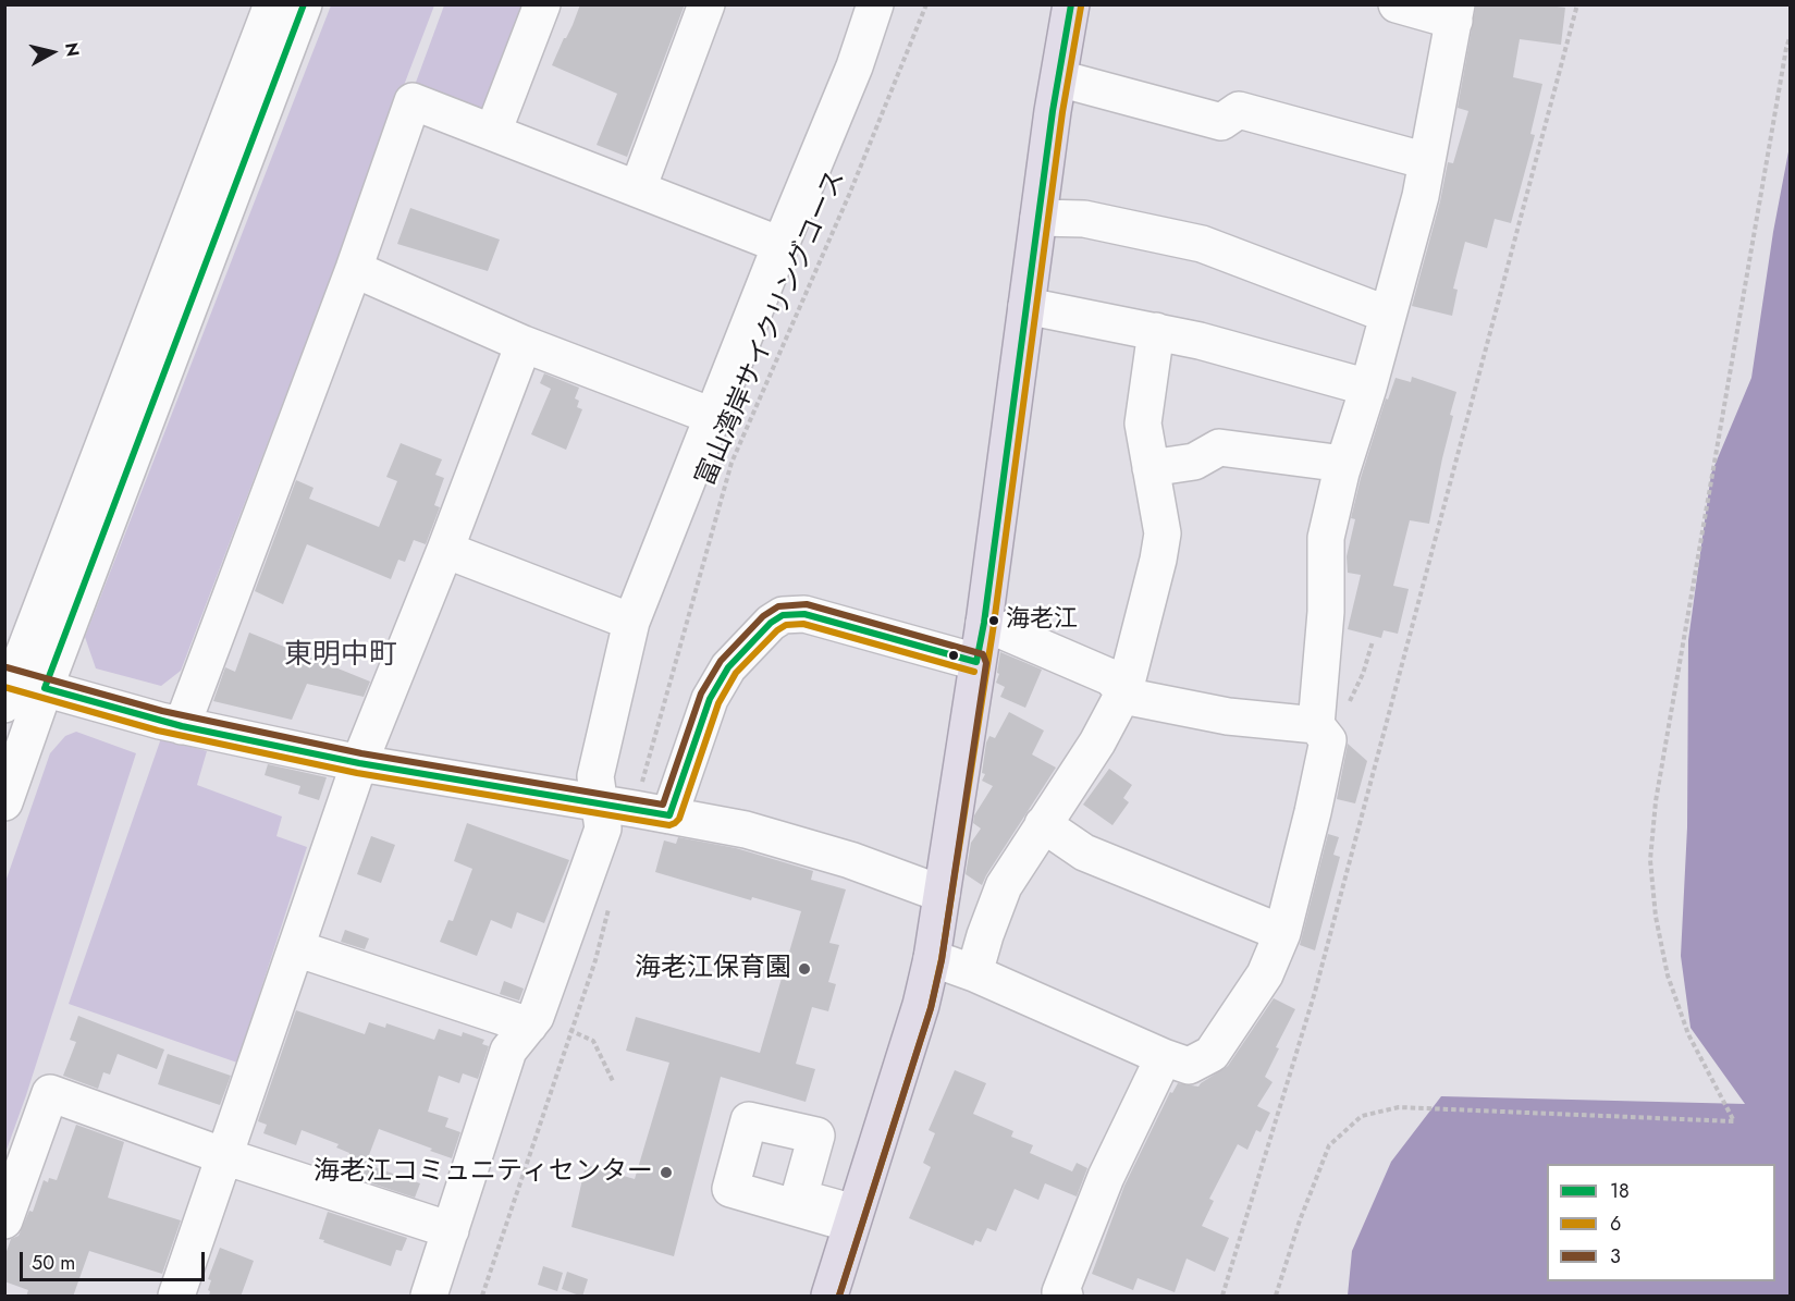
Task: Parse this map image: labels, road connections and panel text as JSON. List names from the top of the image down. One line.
{"streets":{"path":["富山湾岸サイクリングコース"]},"districts":["東明中町"],"places":["海老江","海老江保育園","海老江コミュニティセンター"],"lines":["transit line 18","transit line 6","transit line 3"],"legend":["18","6","3"],"scale_bar":"50 m","north":"right"}
